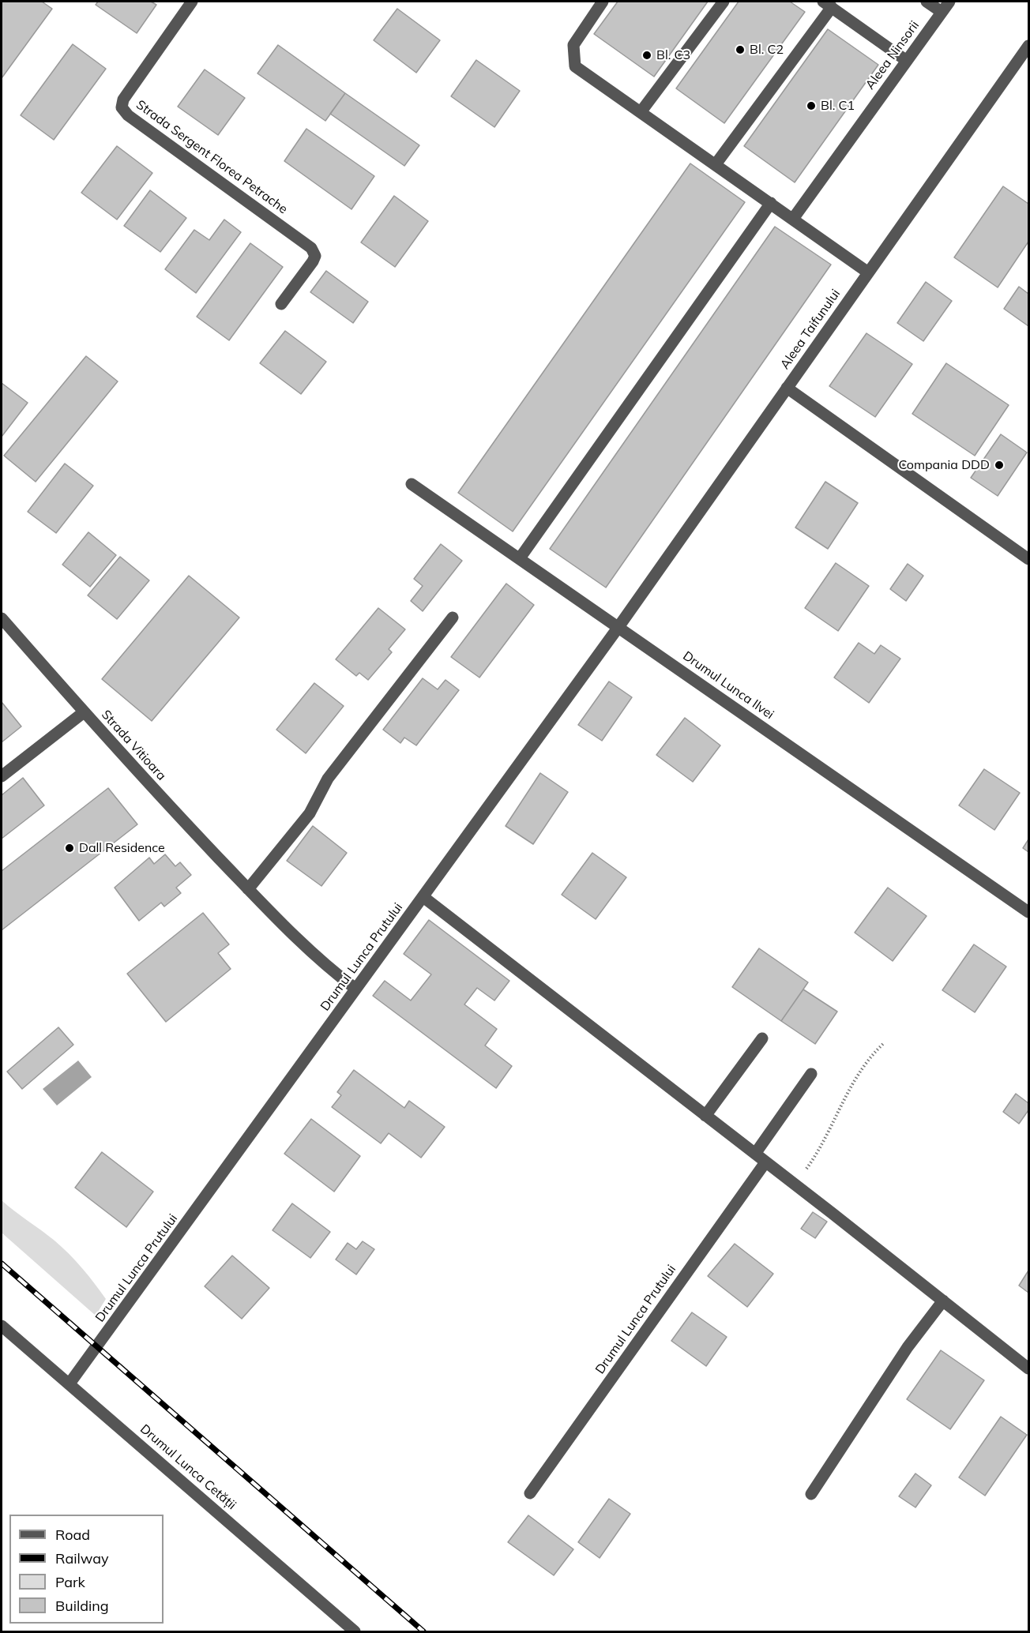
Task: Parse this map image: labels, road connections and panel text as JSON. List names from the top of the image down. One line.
{"streets":{"street":["Aleea Ninsorii","Strada Sergent Florea Petrache","Aleea Taifunului","Drumul Lunca Ilvei","Strada Vitioara","Drumul Lunca Prutului","Drumul Lunca Cetății"]},"crossings":[["Aleea Taifunului","Drumul Lunca Prutului"],["Drumul Lunca Ilvei","Drumul Lunca Prutului"],["Strada Vitioara","Drumul Lunca Prutului"],["Drumul Lunca Prutului","Drumul Lunca Cetății"]],"places":["Bl. C2","Bl. C3","Bl. C1","Compania DDD","Dall Residence"],"legend":["Road","Railway","Park","Building"]}
